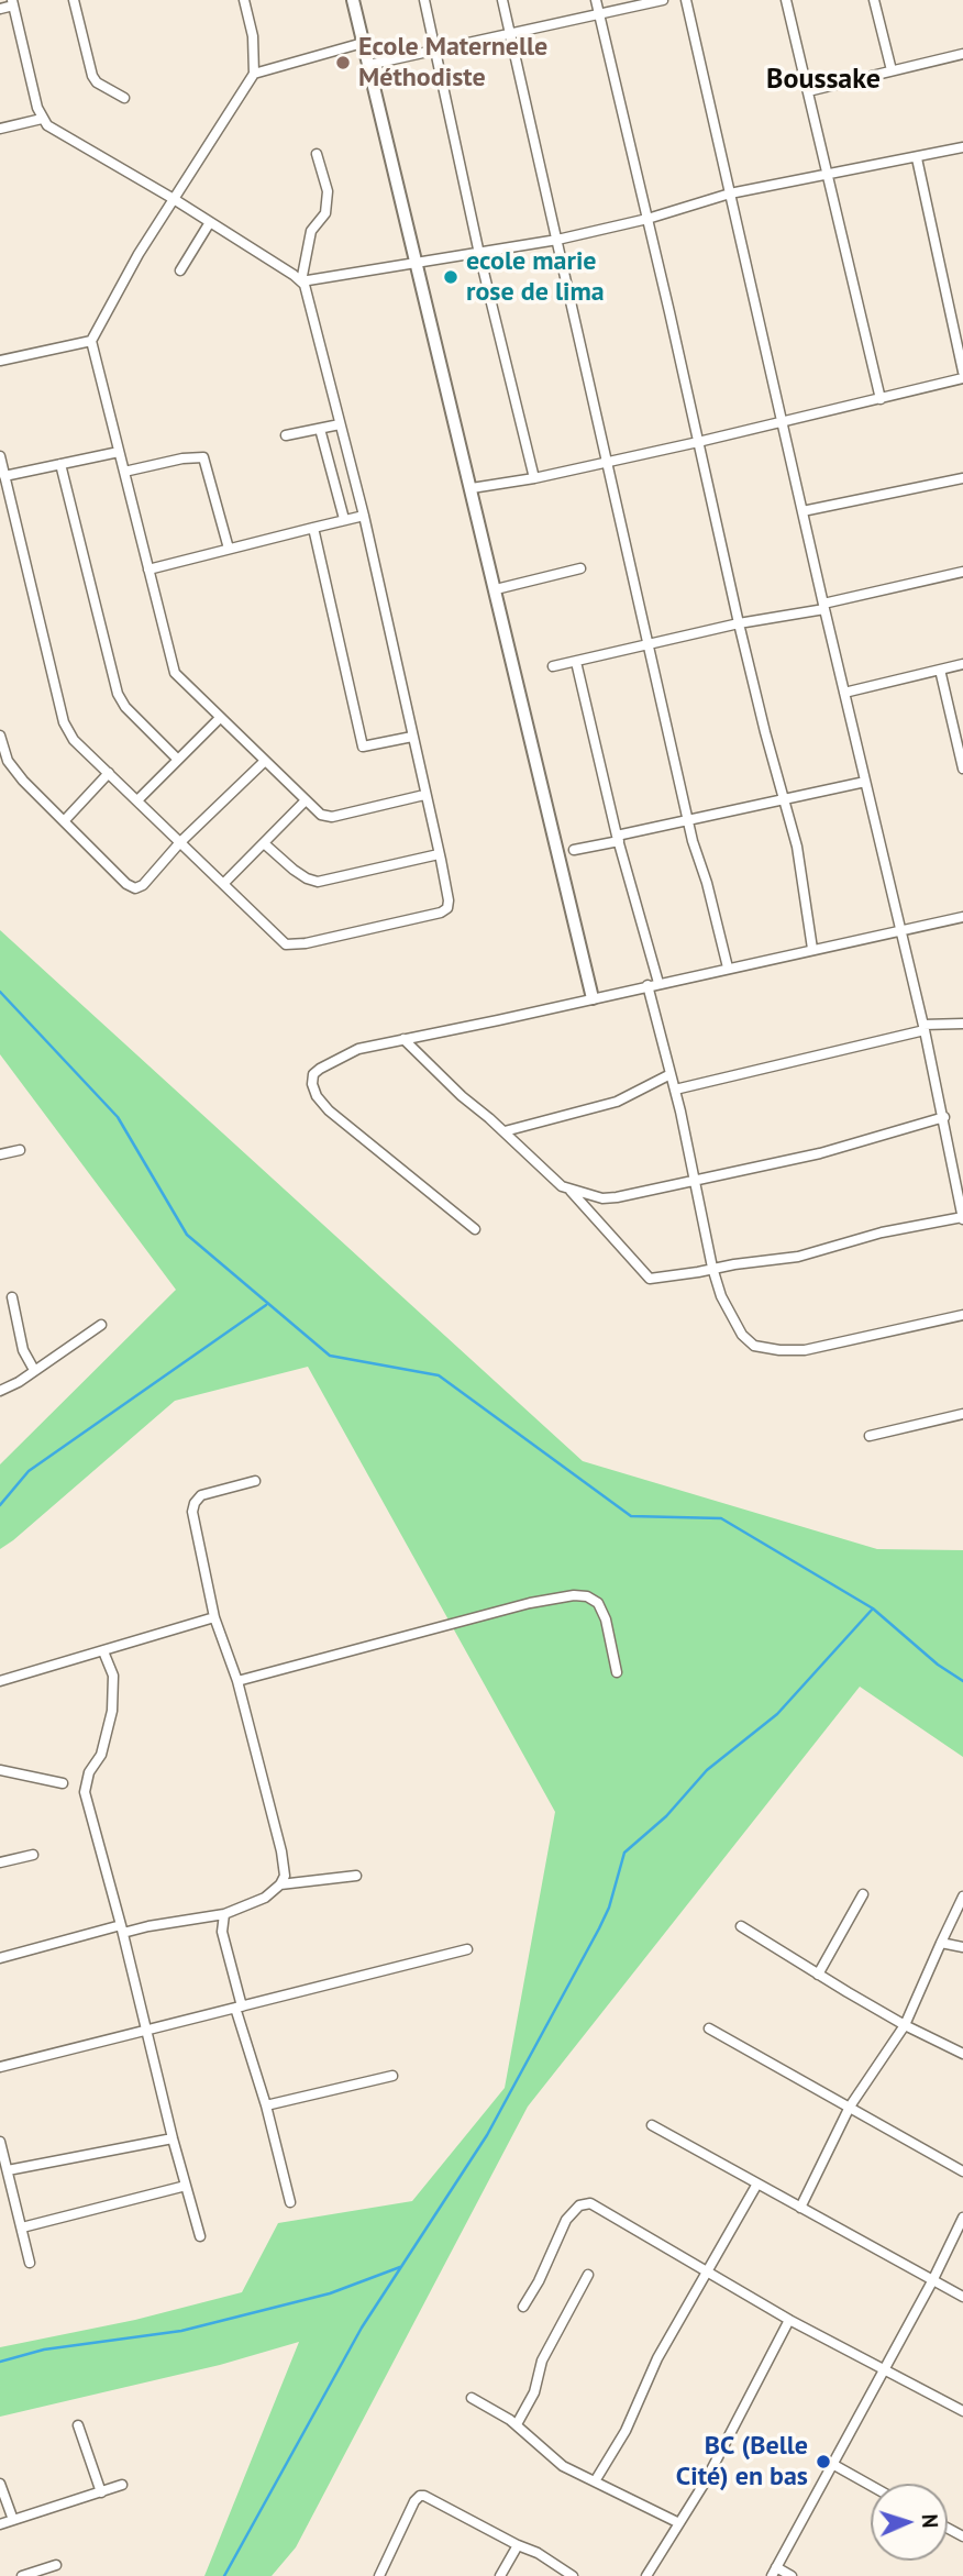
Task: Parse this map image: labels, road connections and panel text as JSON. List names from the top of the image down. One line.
{"districts":["Boussake"],"places":["Ecole Maternelle Méthodiste","ecole marie rose de lima","BC (Belle Cité) en bas"],"north":"right"}
